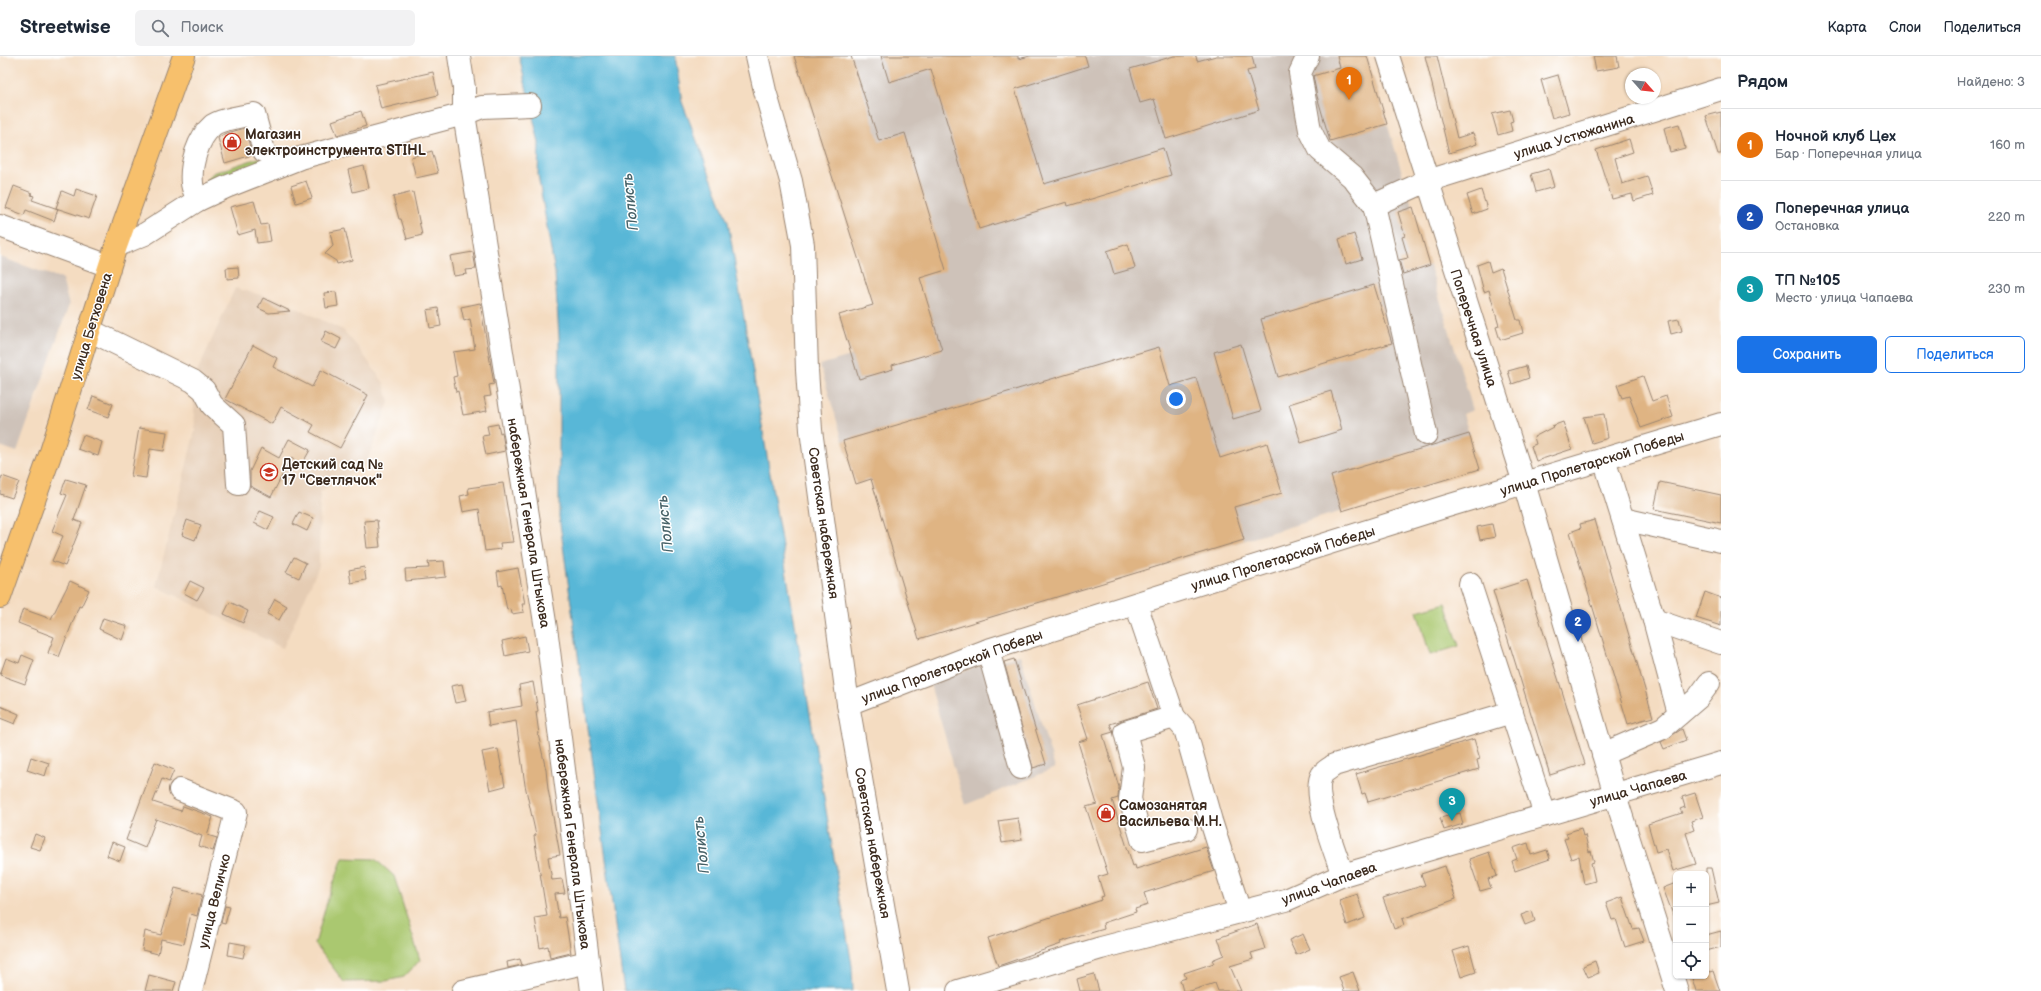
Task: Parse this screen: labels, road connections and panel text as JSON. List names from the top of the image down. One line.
{"streets":{"main road":["улица Бетховена"],"street":["улица Устюжанина","Поперечная улица","улица Пролетарской Победы","набережная Генерала Штыкова","Советская набережная","улица Чапаева","улица Величко"]},"crossings":[["улица Устюжанина","Поперечная улица"],["Поперечная улица","улица Пролетарской Победы"],["Поперечная улица","улица Чапаева"],["улица Пролетарской Победы","Советская набережная"]],"water":["Полисть"],"places":{"shop":["Магазин электроинструмента STIHL","Самозанятая Васильева М.Н."],"school or university":["Детский сад № 17 \"Светлячок\""]},"north":"bottom right","page":{"header":"Streetwise","search":"Поиск","nav":["Карта","Слои","Поделиться"],"heading":["Рядом","Найдено: 3"],"pins":["1","2","3"],"list":[{"mark":"1","name":"Ночной клуб Цех","note":"Бар · Поперечная улица","value":"160 m"},{"mark":"2","name":"Поперечная улица","note":"Остановка","value":"220 m"},{"mark":"3","name":"ТП №105","note":"Место · улица Чапаева","value":"230 m"}],"buttons":["Сохранить","Поделиться"],"map_buttons":["+","−"]}}
